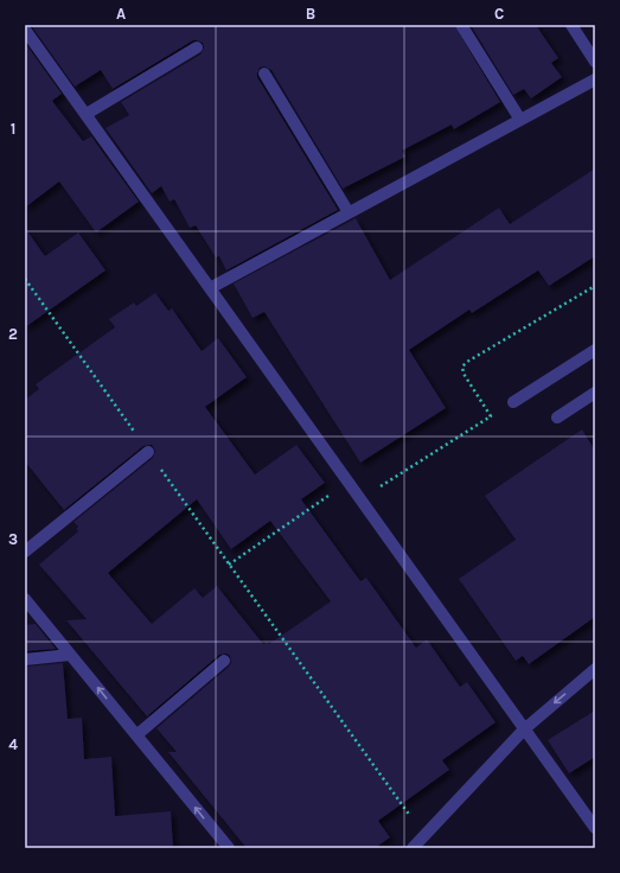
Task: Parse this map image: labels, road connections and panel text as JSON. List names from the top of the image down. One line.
{"grid":{"columns":["A","B","C"],"rows":["1","2","3","4"]}}
